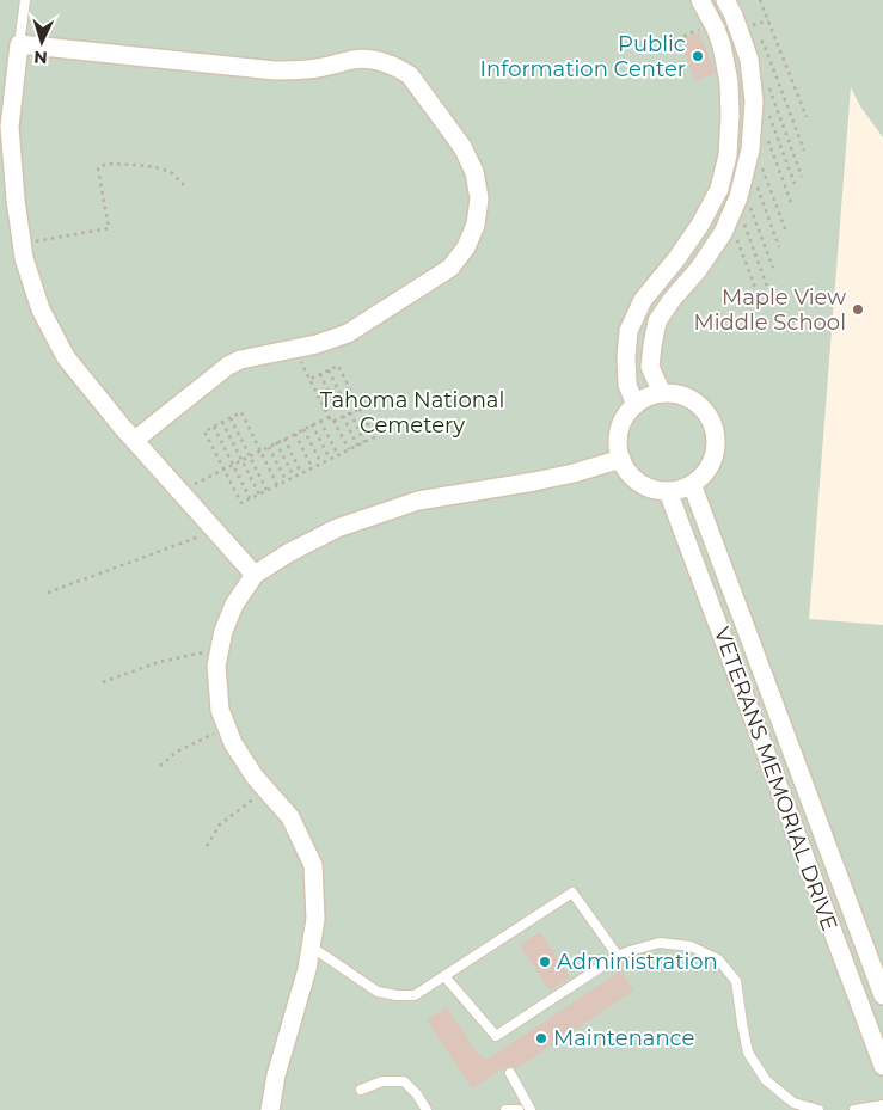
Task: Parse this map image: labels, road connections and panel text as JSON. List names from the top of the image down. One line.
{"streets":{"street":["VETERANS MEMORIAL DRIVE"]},"parks":["Tahoma National Cemetery"],"places":["Public Information Center","Maple View Middle School","Administration","Maintenance"],"north":"bottom"}
